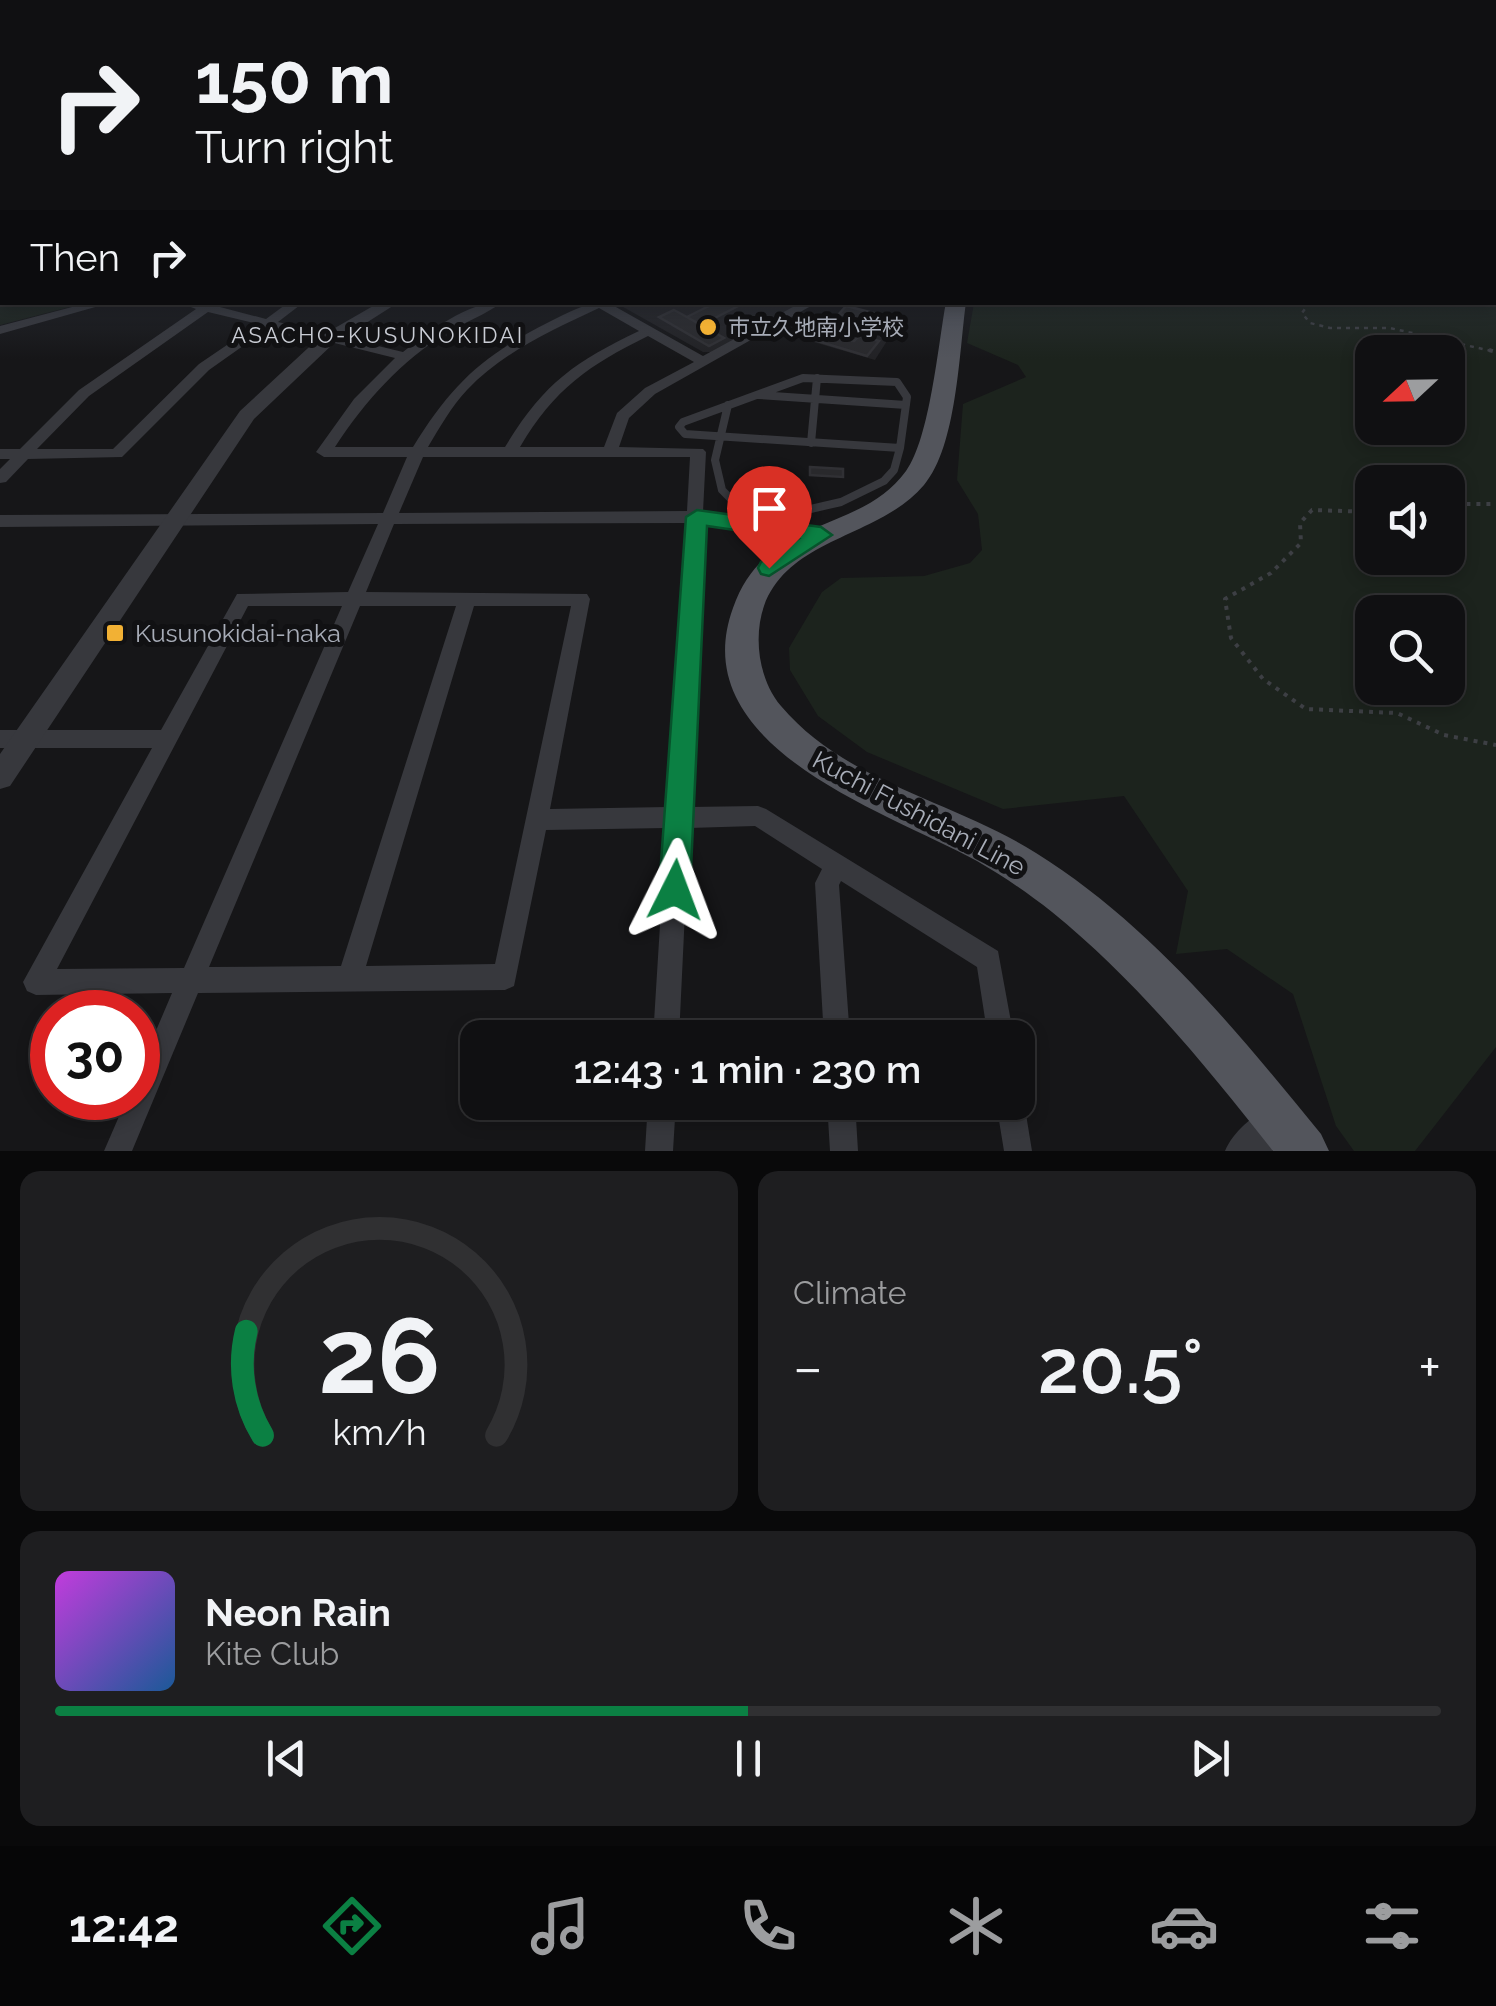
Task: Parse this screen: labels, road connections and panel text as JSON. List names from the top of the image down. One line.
{"streets":{"main road":["Kuchi Fushidani Line"]},"districts":["ASACHO-KUSUNOKIDAI"],"places":{"other":["市立久地南小学校"],"transit":["Kusunokidai-naka"]},"north":"left","page":{"turn":["150 m","Turn right"],"then":"Then","limit":"30","trip":"12:43 · 1 min · 230 m","tile":"Climate","heat":["−","20.5°","+"],"song":["Neon Rain","Kite Club"],"tabs":"12:42","gauge":["26","km/h"]}}
